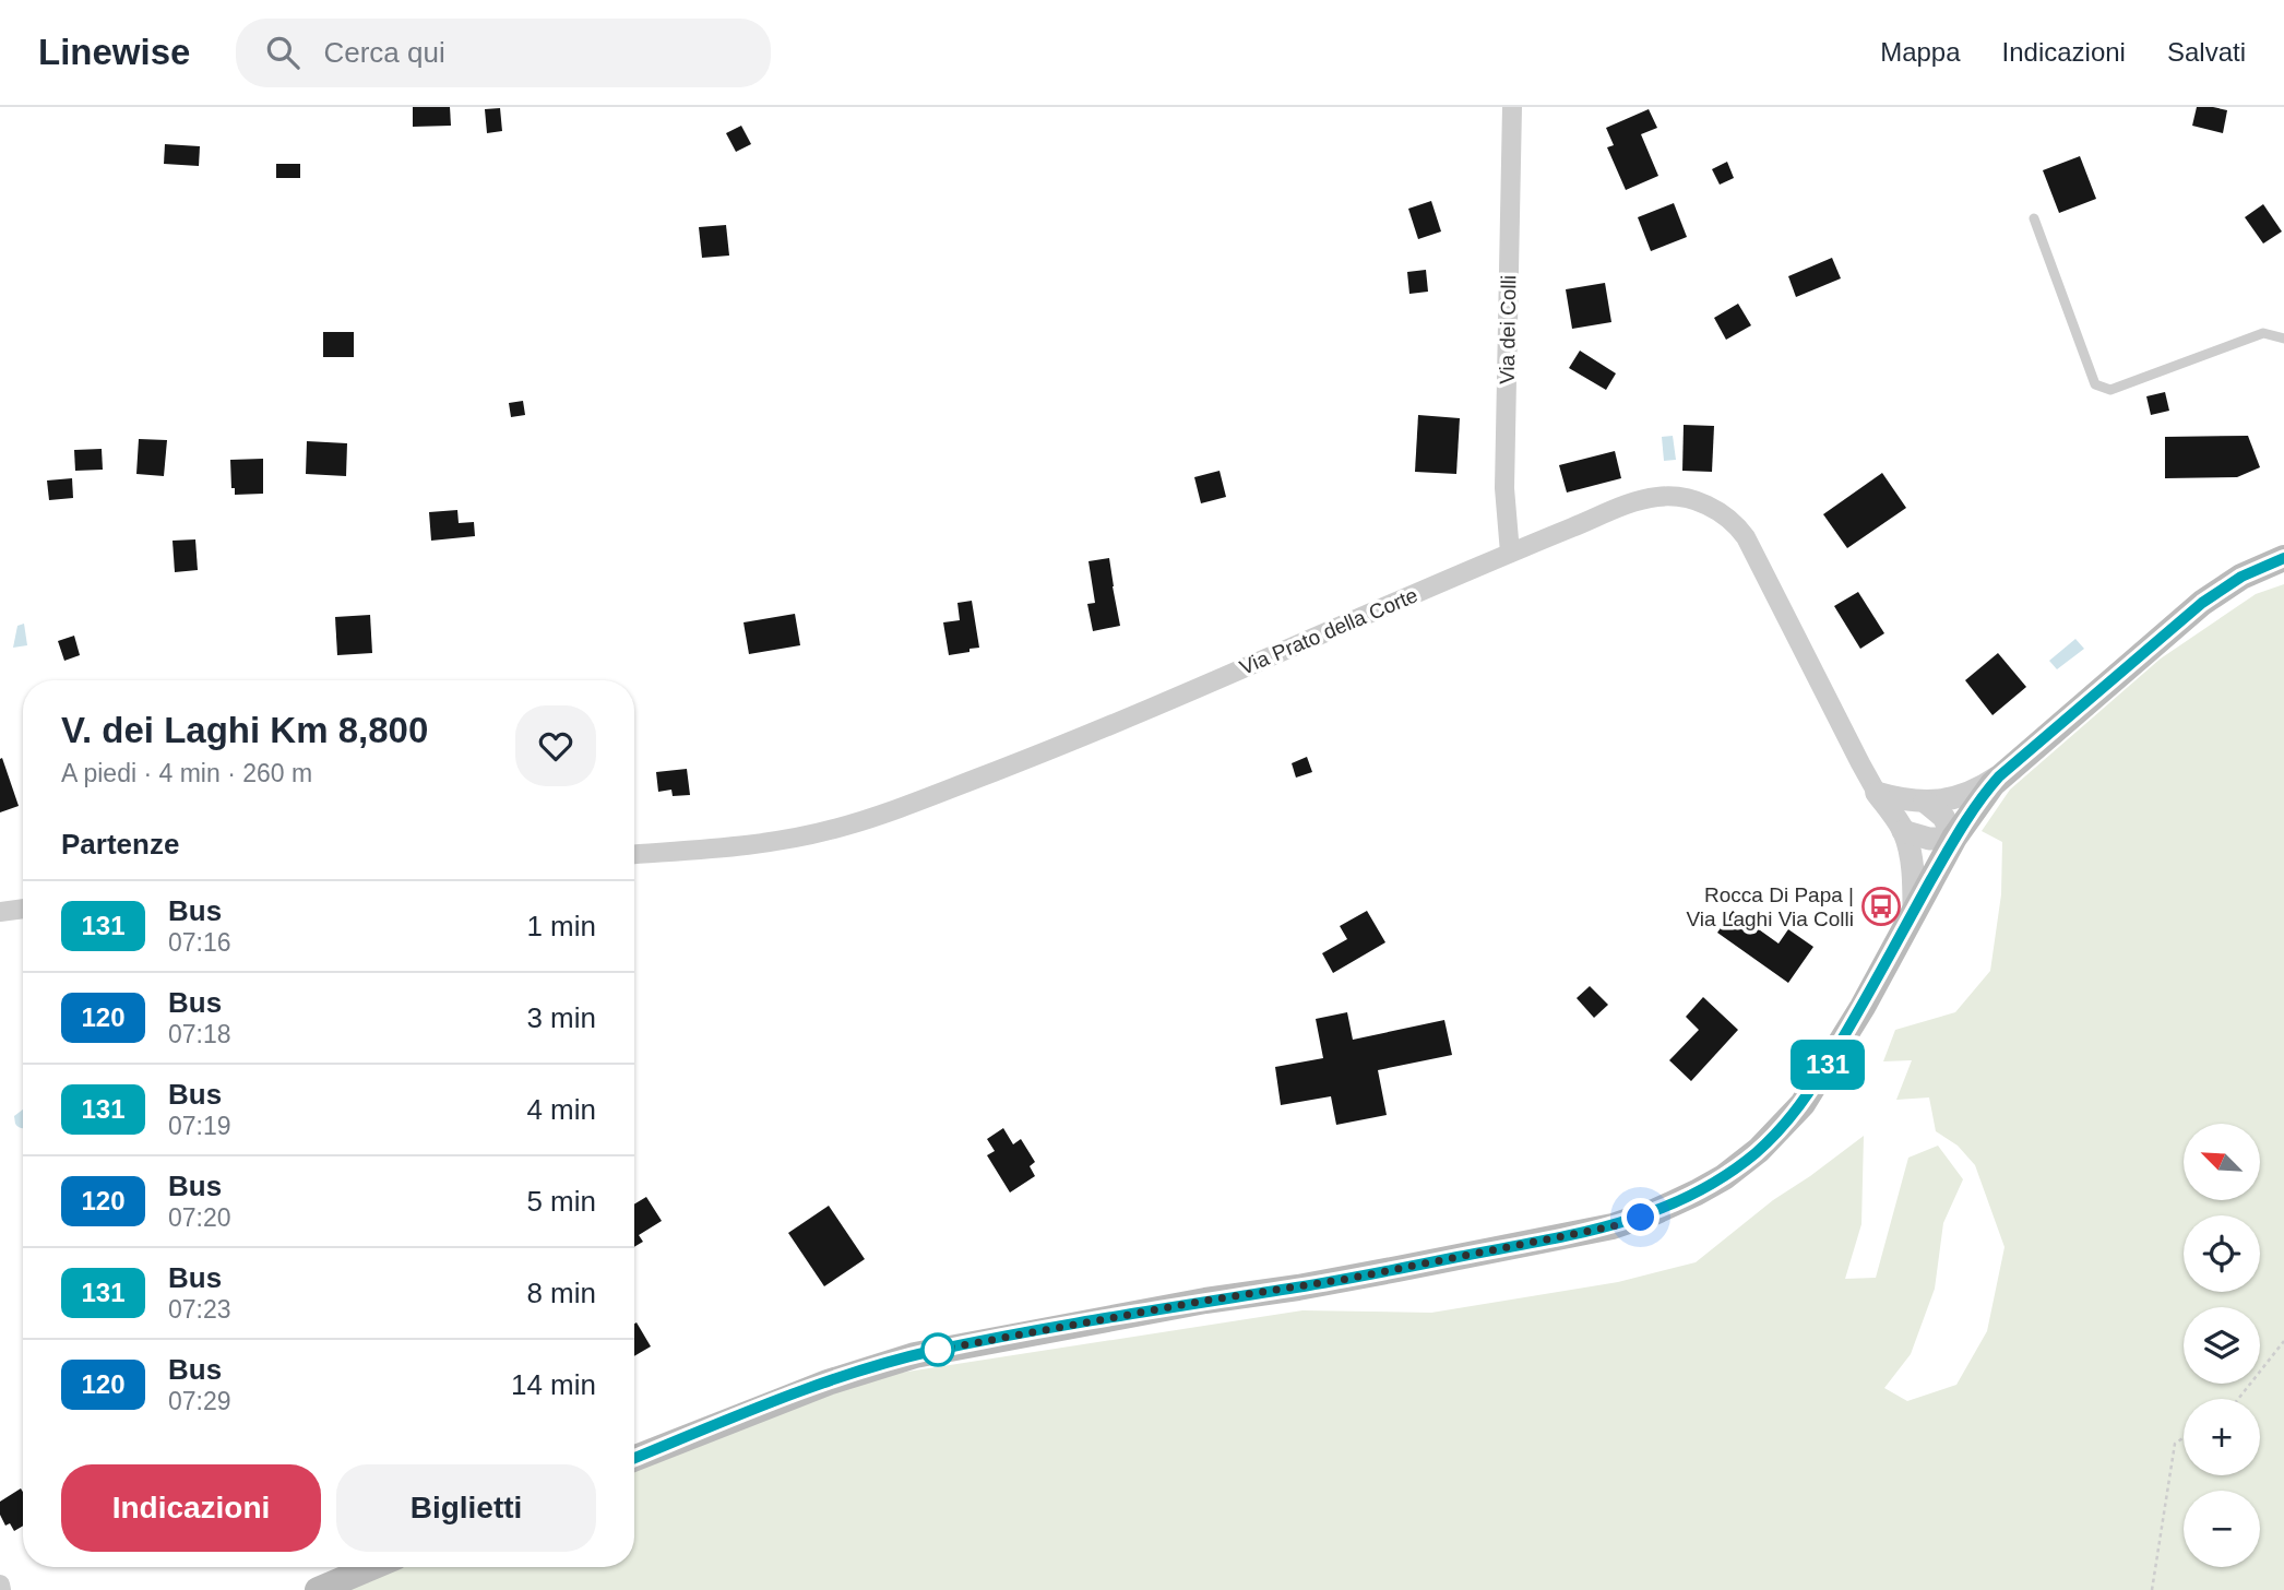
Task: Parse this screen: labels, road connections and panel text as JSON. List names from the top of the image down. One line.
{"streets":{"street":["Via dei Colli","Via Prato della Corte"]},"crossings":[["Via dei Colli","Via Prato della Corte"]],"places":{"bus stop":["Rocca Di Papa | Via Laghi Via Colli"]},"lines":["bus line 131"],"north":"top left","page":{"header":"Linewise","search":"Cerca qui","nav":["Mappa","Indicazioni","Salvati"],"on_map":"131","heading":[["V. dei Laghi Km 8,800","A piedi · 4 min · 260 m"],"Partenze"],"list":[{"mark":"131","name":"Bus","note":"07:16","value":"1 min"},{"mark":"120","name":"Bus","note":"07:18","value":"3 min"},{"mark":"131","name":"Bus","note":"07:19","value":"4 min"},{"mark":"120","name":"Bus","note":"07:20","value":"5 min"},{"mark":"131","name":"Bus","note":"07:23","value":"8 min"},{"mark":"120","name":"Bus","note":"07:29","value":"14 min"}],"map_buttons":["+","−"],"buttons":["Indicazioni","Biglietti"]}}
